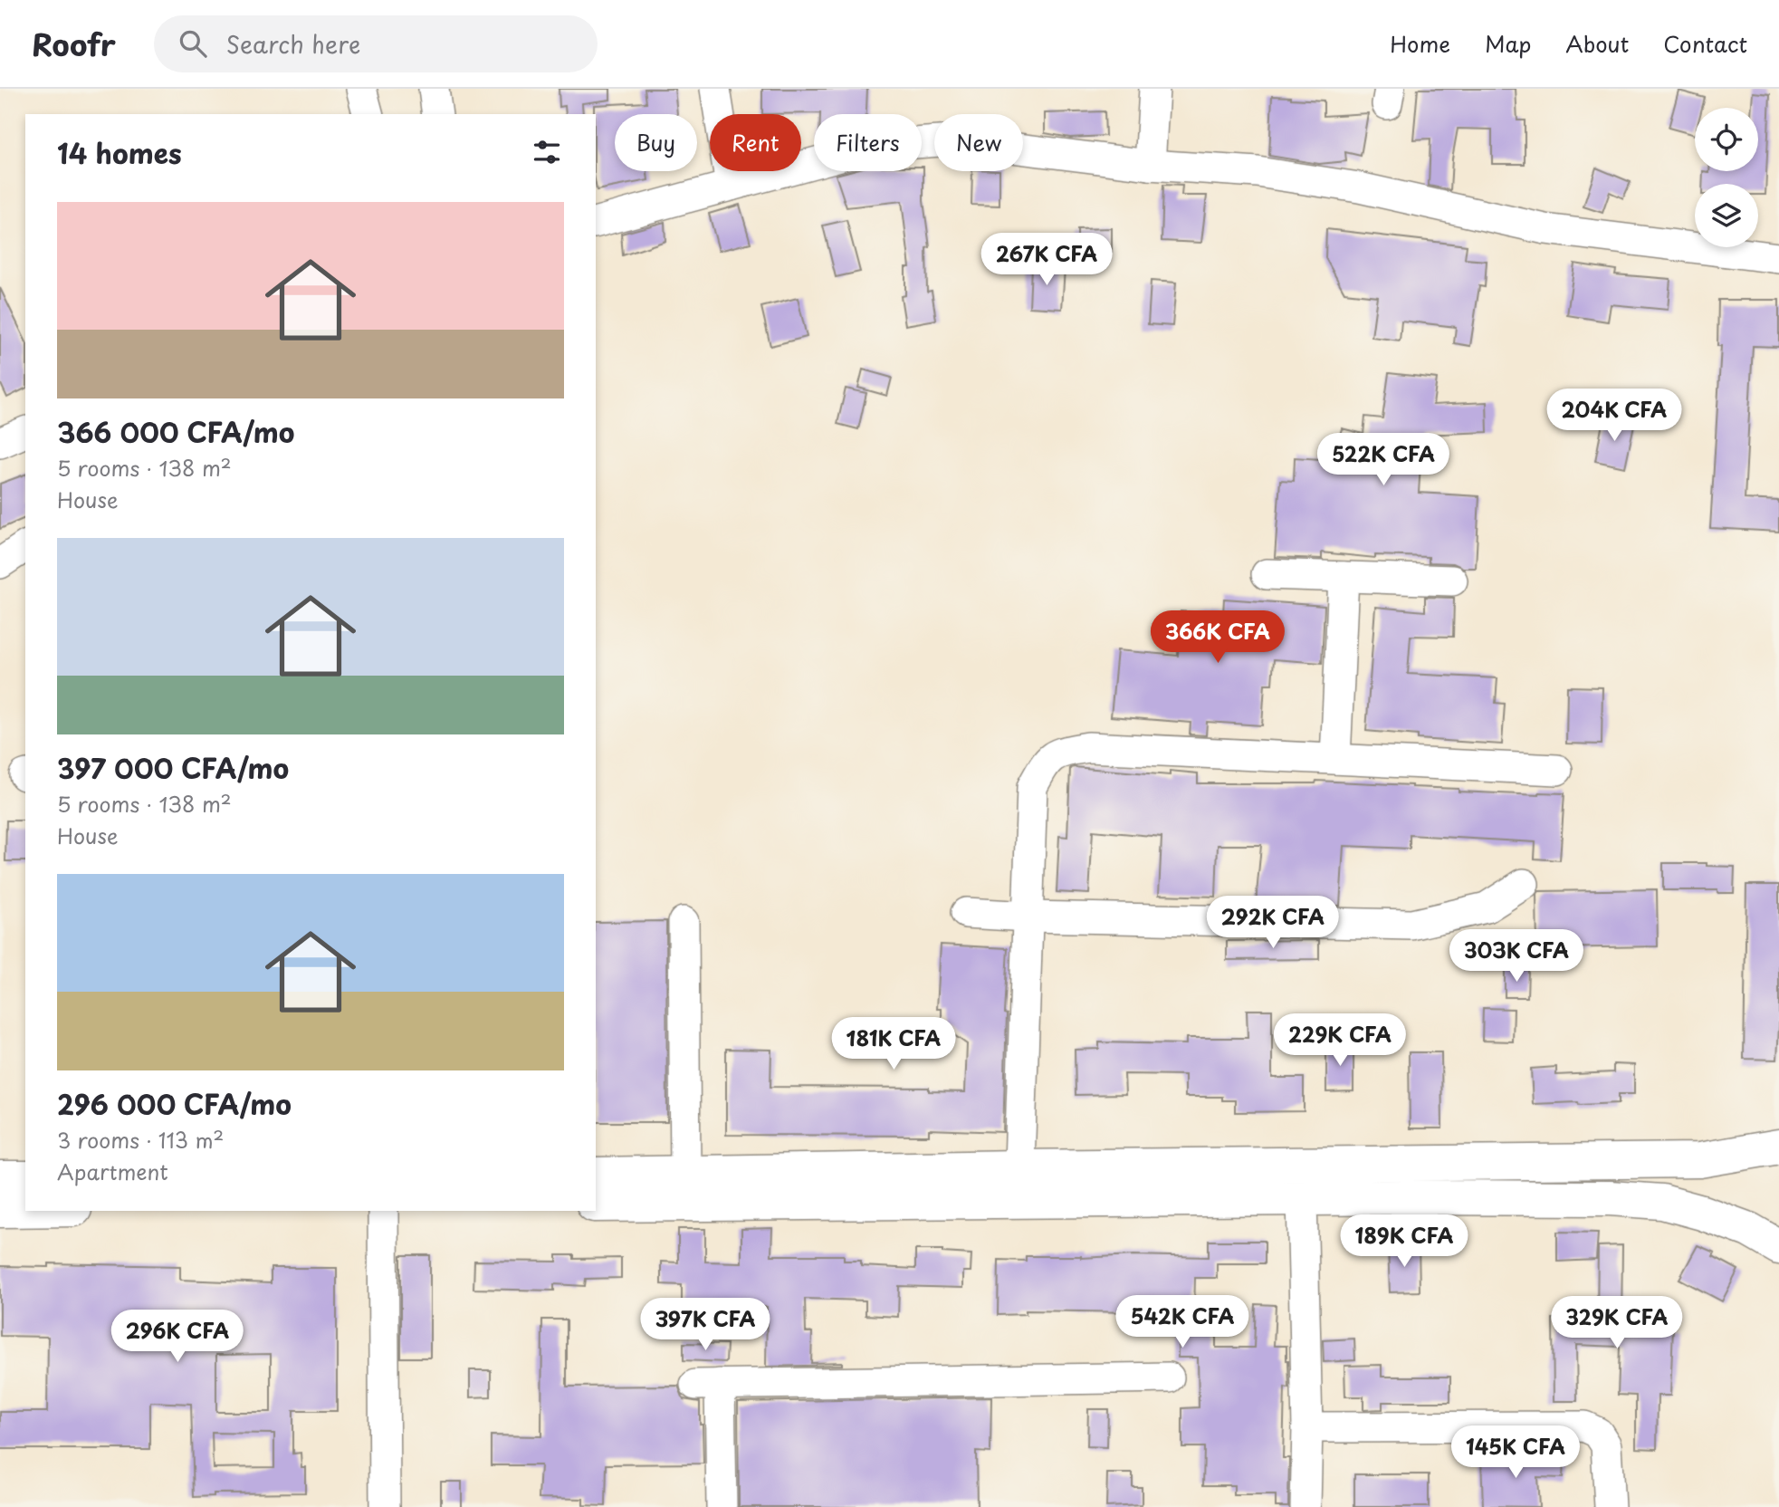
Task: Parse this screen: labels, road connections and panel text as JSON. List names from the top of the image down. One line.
{"page":{"header":"Roofr","search":"Search here","nav":["Home","Map","About","Contact"],"chip":["Buy","Rent","Filters","New"],"heading":"14 homes","list":[{"name":"366 000 CFA/mo","note":"5 rooms · 138 m² · House"},{"name":"397 000 CFA/mo","note":"5 rooms · 138 m² · House"},{"name":"296 000 CFA/mo","note":"3 rooms · 113 m² · Apartment"}],"price":["267K CFA","204K CFA","522K CFA","366K CFA","292K CFA","303K CFA","229K CFA","181K CFA","189K CFA","542K CFA","329K CFA","397K CFA","296K CFA","145K CFA"]}}
